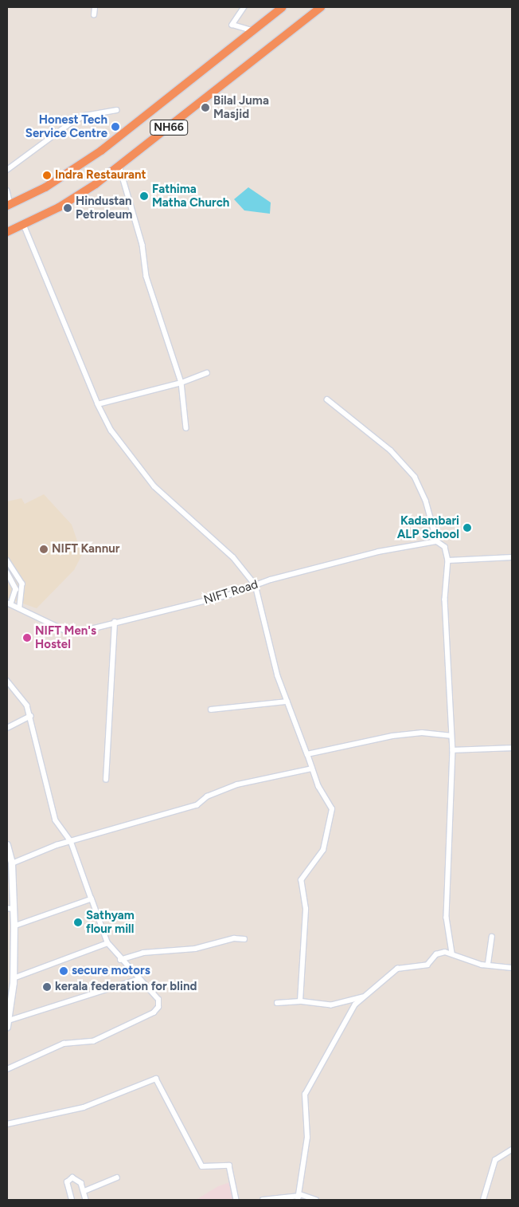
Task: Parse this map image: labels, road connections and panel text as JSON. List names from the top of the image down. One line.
{"streets":{"highway":["NH66"],"street":["NIFT Road"]},"places":["Bilal Juma Masjid","Honest Tech Service Centre","Indra Restaurant","Fathima Matha Church","Hindustan Petroleum","Kadambari ALP School","NIFT Kannur","NIFT Men's Hostel","Sathyam flour mill","secure motors","kerala federation for blind"]}
